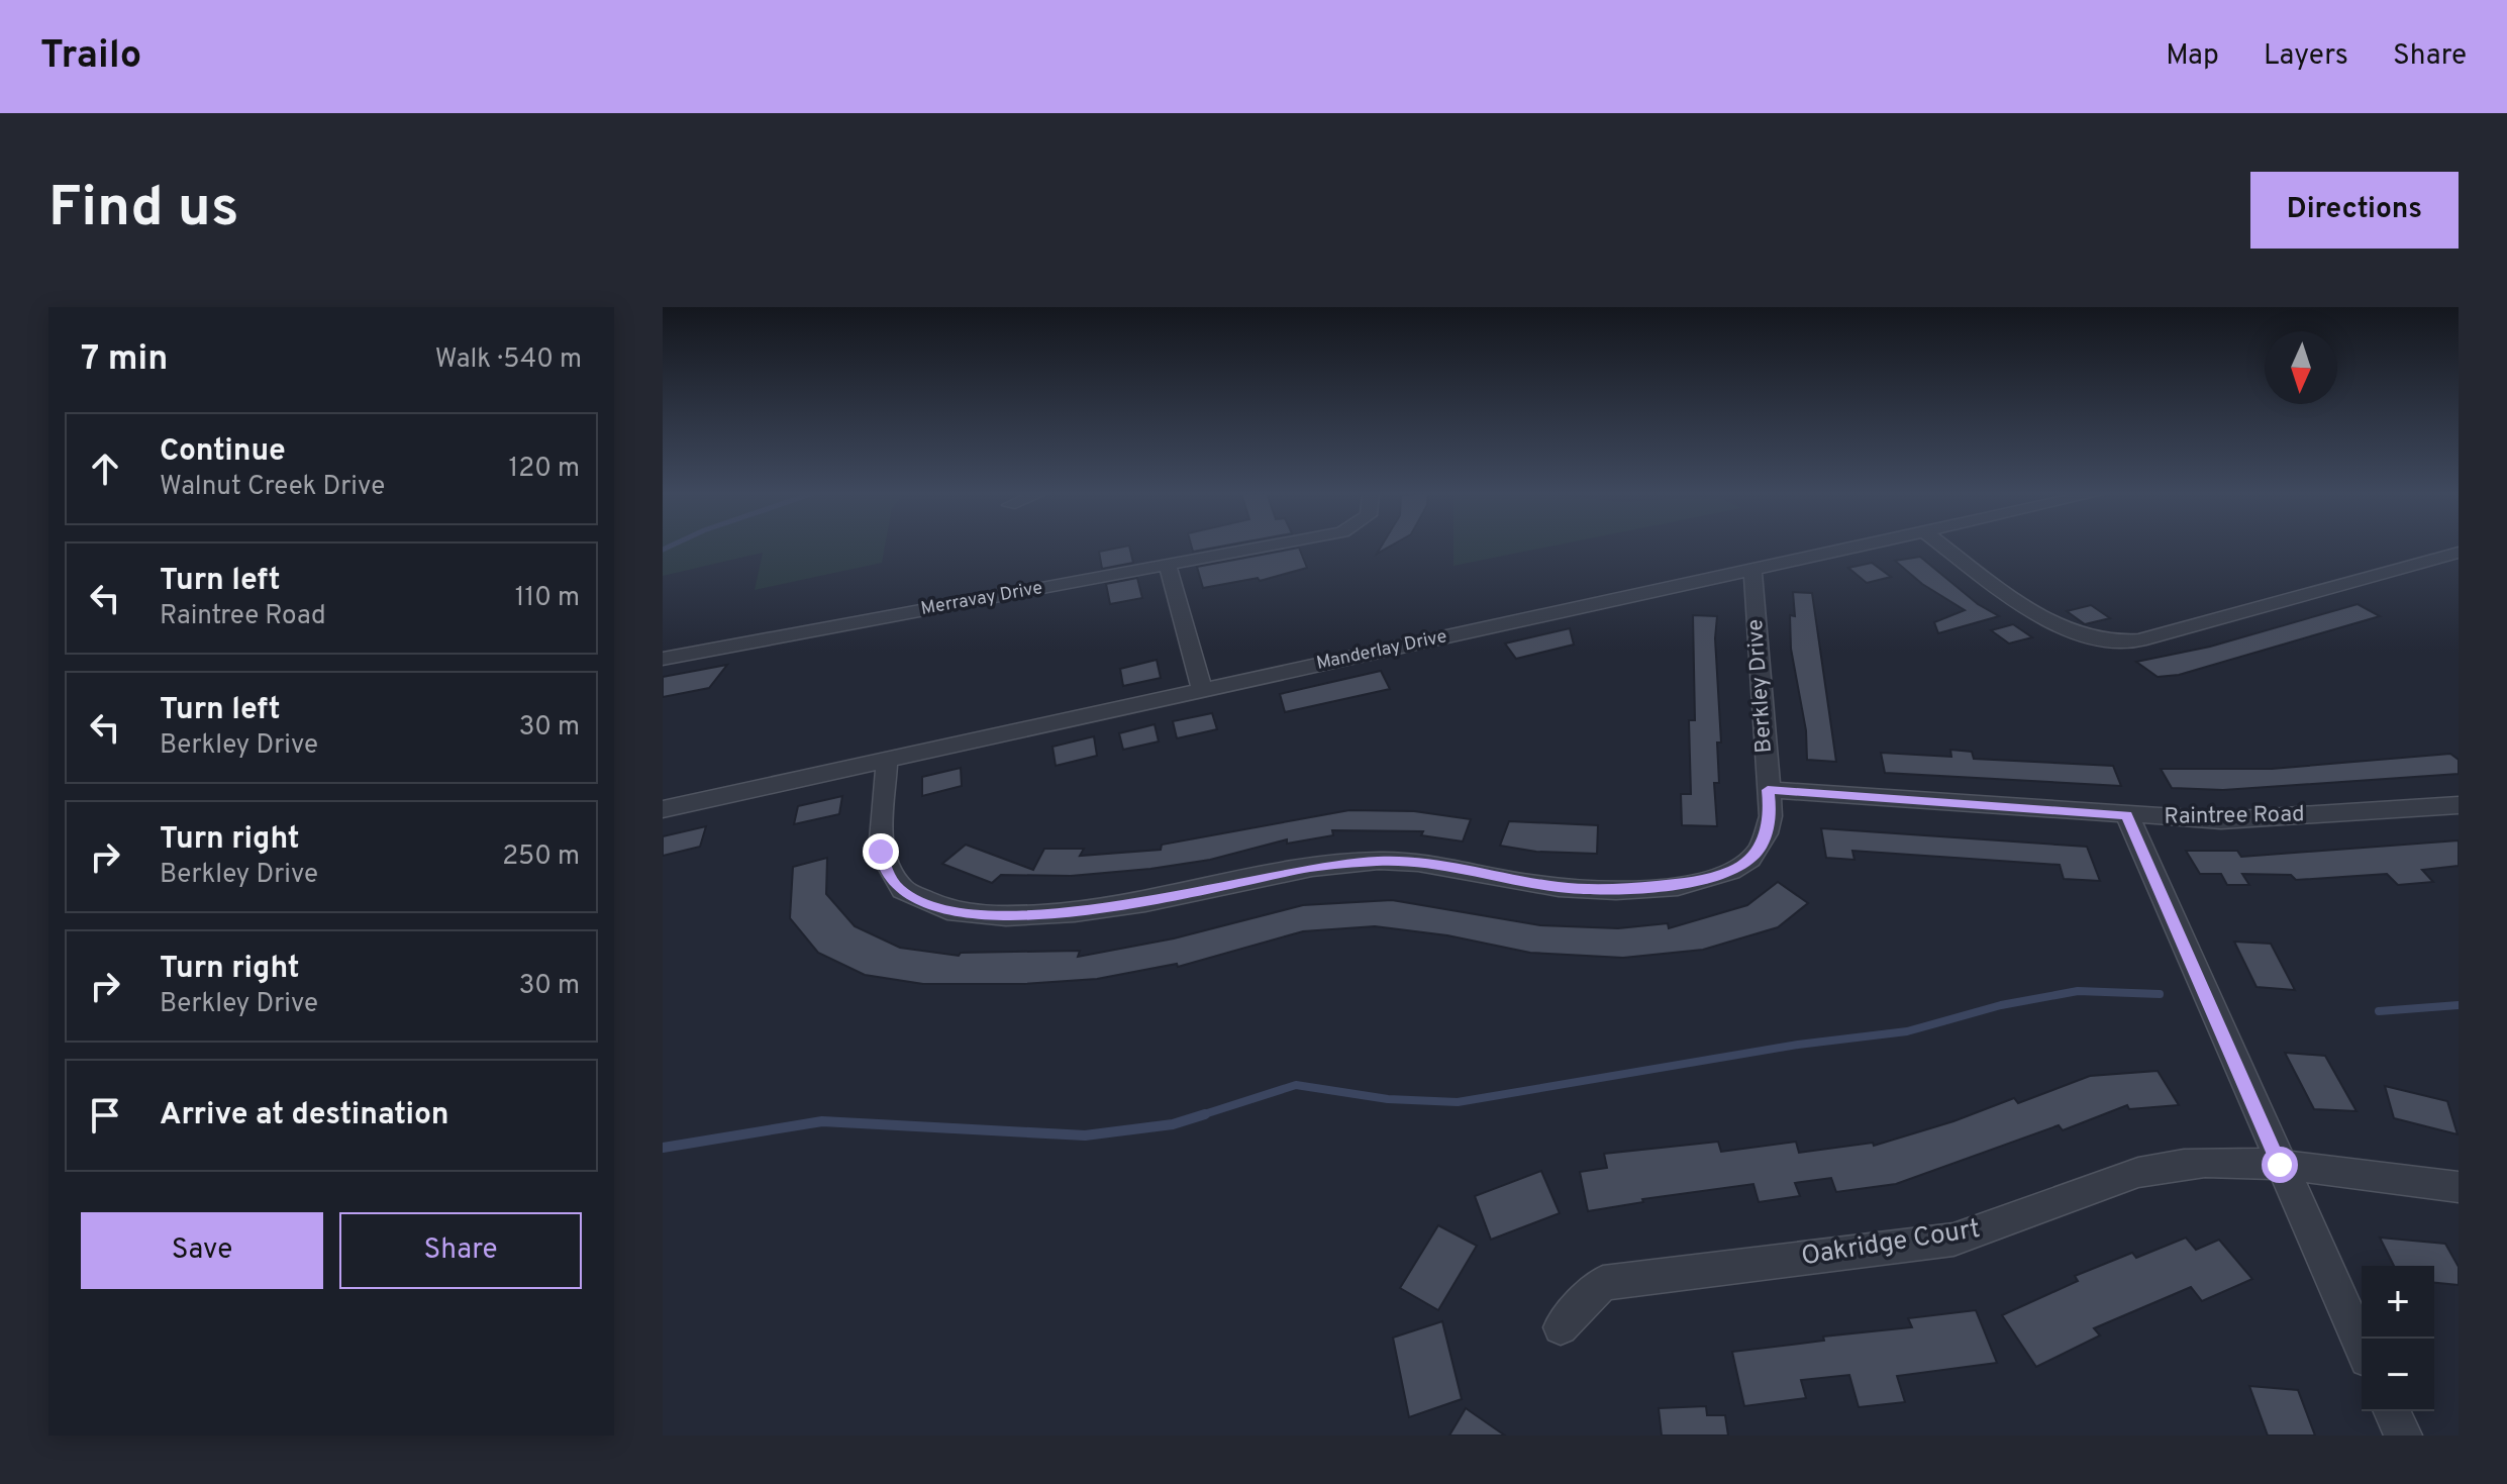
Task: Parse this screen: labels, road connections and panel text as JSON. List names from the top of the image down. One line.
{"streets":{"street":["Merravay Drive","Manderlay Drive","Berkley Drive","Raintree Road","Oakridge Court"]},"crossings":[["Manderlay Drive","Berkley Drive"],["Berkley Drive","Raintree Road"]],"north":"bottom","page":{"header":"Trailo","nav":["Map","Layers","Share"],"buttons":["Directions",["Save","Share"]],"title":"Find us","heading":["7 min","Walk · 540 m"],"list":[["Continue","Walnut Creek Drive","120 m"],["Turn left","Raintree Road","110 m"],["Turn left","Berkley Drive","30 m"],["Turn right","Berkley Drive","250 m"],["Turn right","Berkley Drive","30 m"],"Arrive at destination"],"map_buttons":["+","−"]}}
